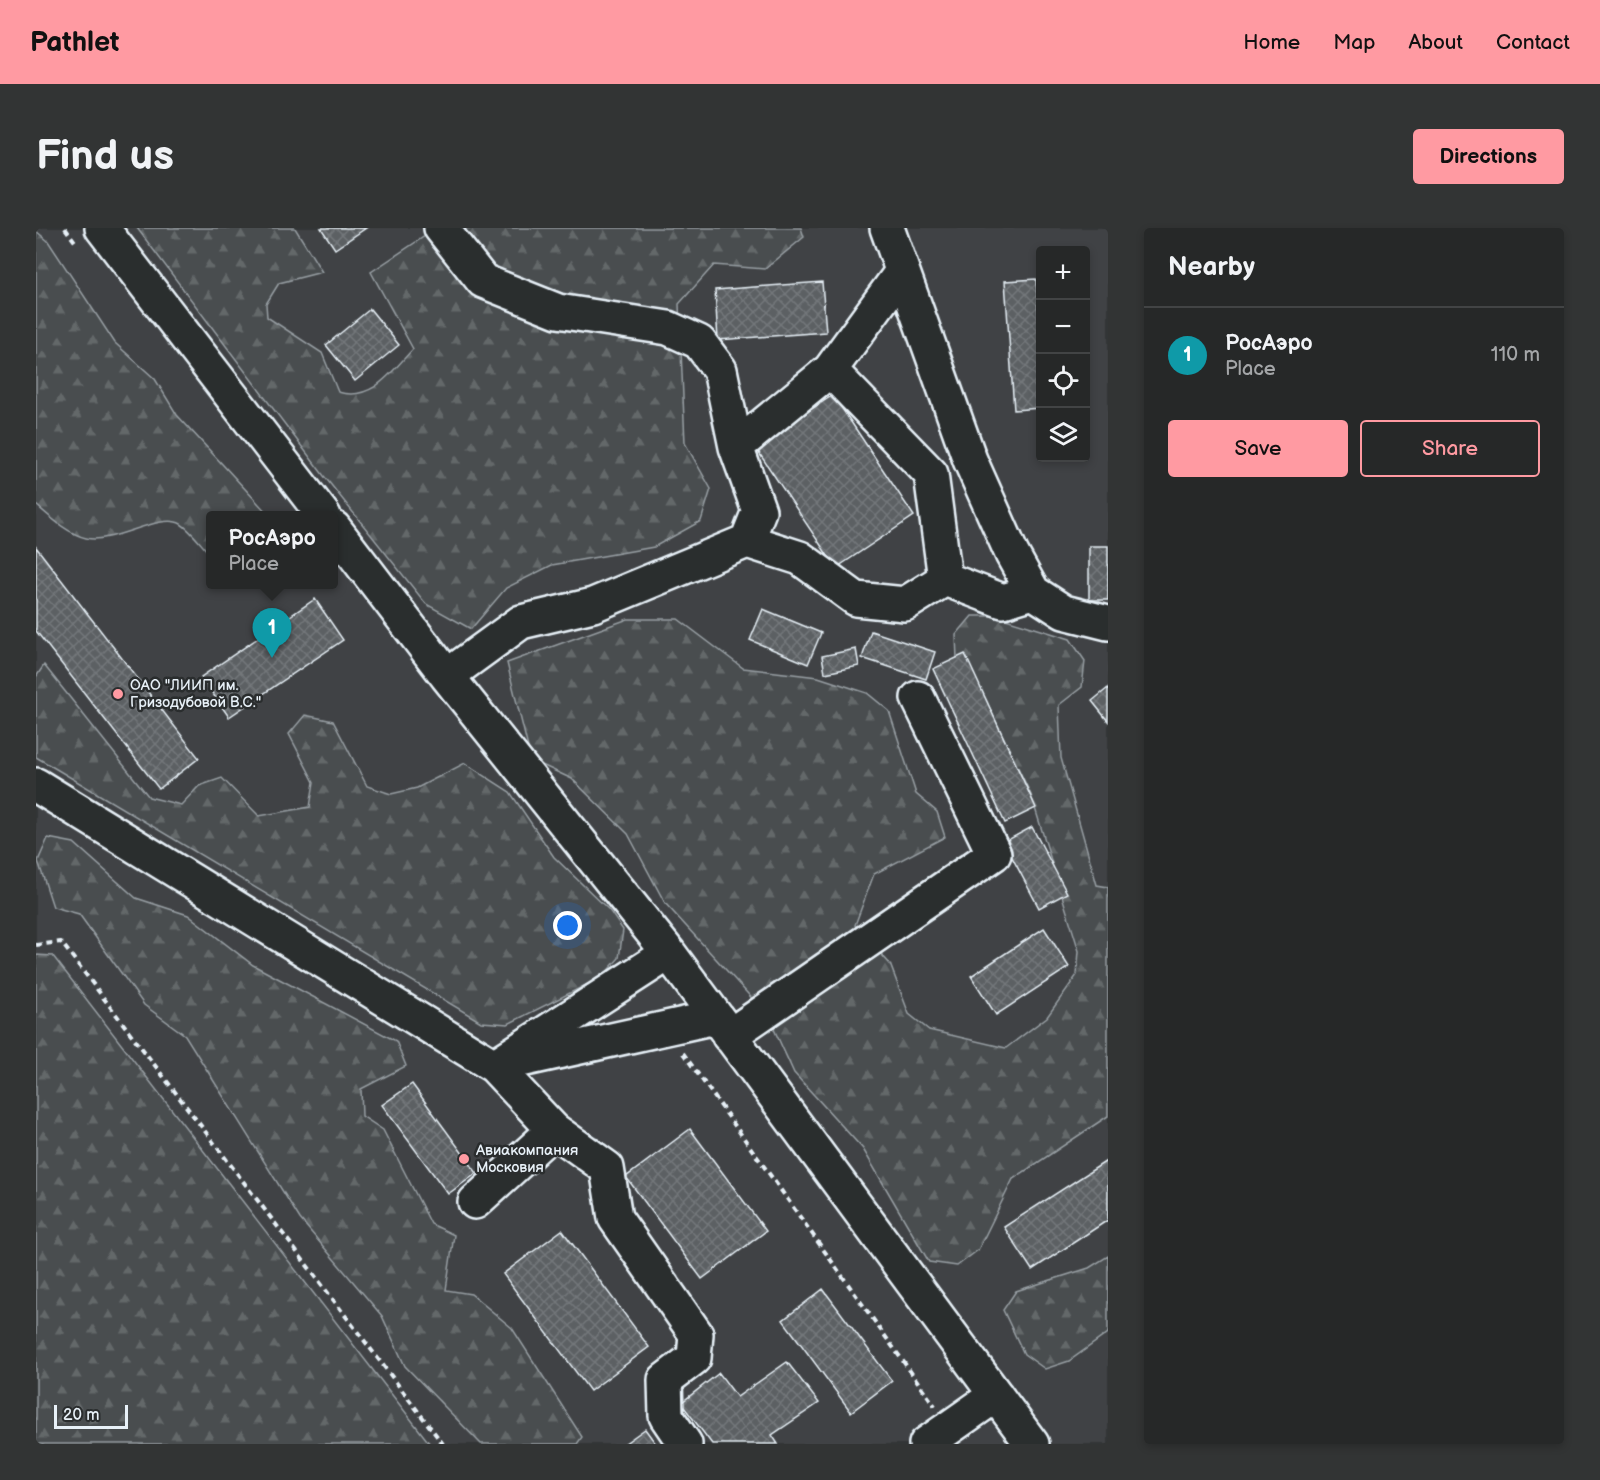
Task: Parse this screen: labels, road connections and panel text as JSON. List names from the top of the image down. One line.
{"places":["ОАО \"ЛИИП им. Гризодубовой В.С.\"","Авиакомпания Московия"],"scale_bar":"20 m","page":{"header":"Pathlet","nav":["Home","Map","About","Contact"],"buttons":["Directions",["Save","Share"]],"title":"Find us","heading":"Nearby","map_buttons":["+","−"],"list":[{"mark":"1","name":"РосАэро","note":"Place","value":"110 m"}],"popup":["РосАэро","Place"],"pins":"1","scale":"20 m"}}
